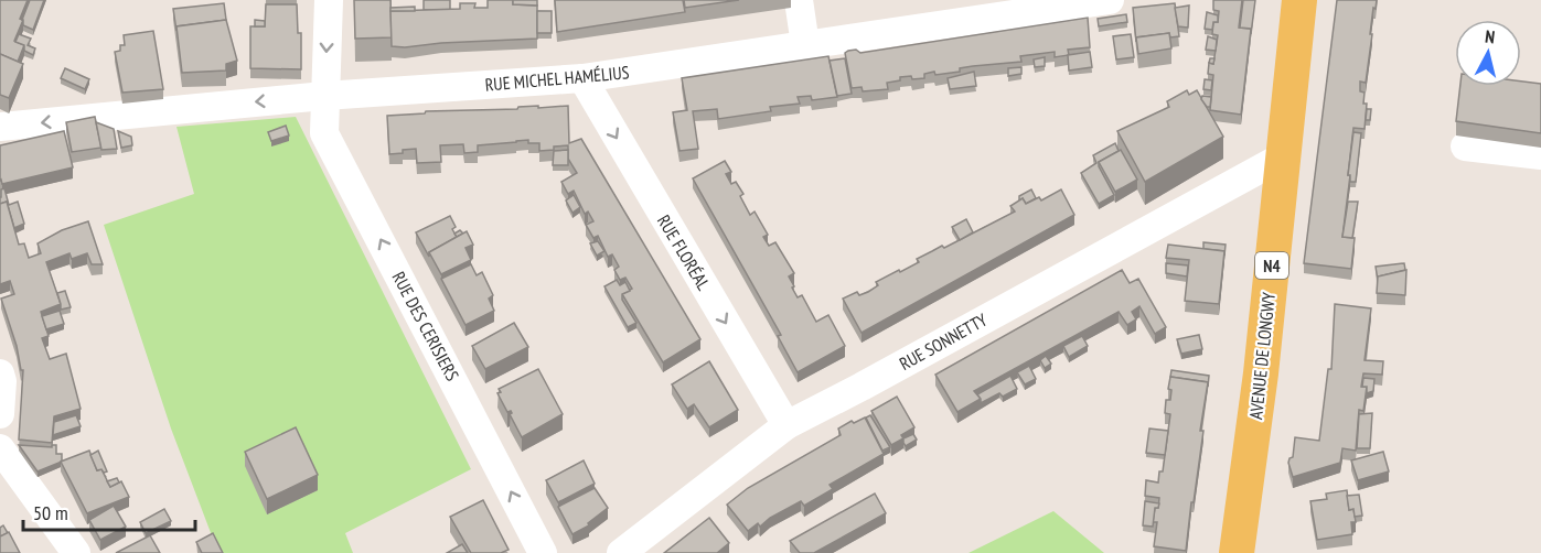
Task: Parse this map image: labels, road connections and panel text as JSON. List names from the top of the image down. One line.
{"streets":{"main road":["N4","AVENUE DE LONGWY"],"street":["RUE MICHEL HAMÉLIUS","RUE FLORÉAL","RUE DES CERISIERS","RUE SONNETTY"]},"crossings":[["RUE MICHEL HAMÉLIUS","RUE FLORÉAL"],["RUE MICHEL HAMÉLIUS","RUE DES CERISIERS"],["RUE FLORÉAL","RUE SONNETTY"],["RUE SONNETTY","AVENUE DE LONGWY"]],"one_way":["RUE FLORÉAL"],"scale_bar":"50 m","north":"top"}
